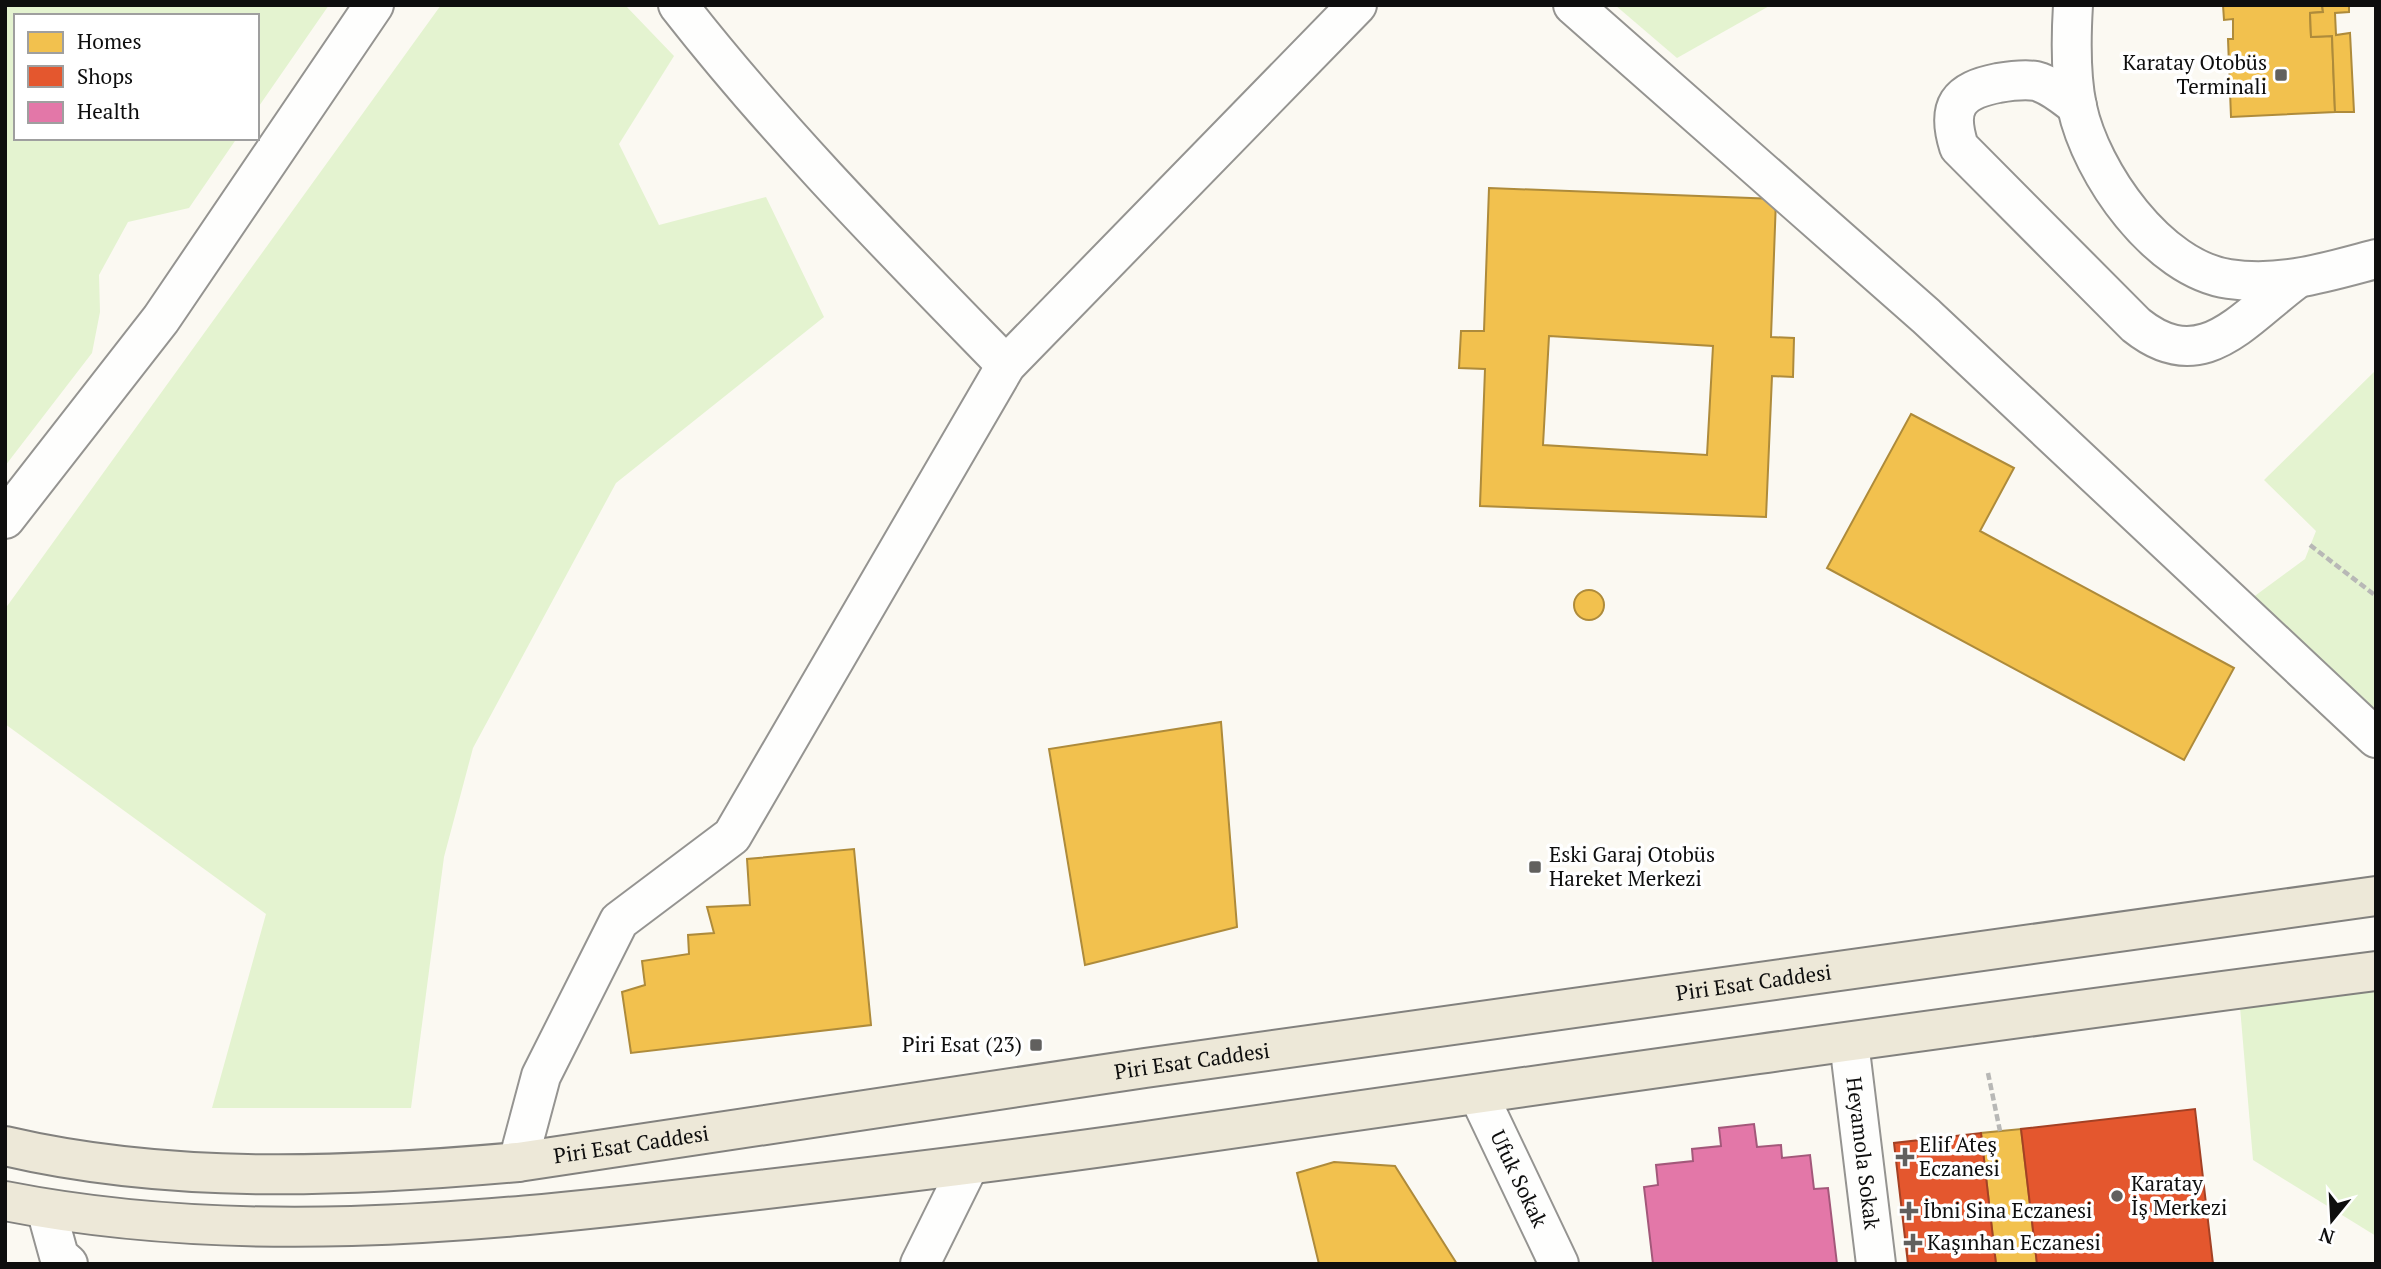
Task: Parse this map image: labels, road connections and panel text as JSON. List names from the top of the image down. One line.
{"streets":{"main road":["Piri Esat Caddesi"],"street":["Heyamola Sokak","Ufuk Sokak"]},"places":{"transit":["Karatay Otobüs Terminali","Eski Garaj Otobüs Hareket Merkezi","Piri Esat (23)"],"health":["Elif Ateş Eczanesi","İbni Sina Eczanesi","Kaşınhan Eczanesi"],"other":["Karatay İş Merkezi"]},"legend":["Homes","Shops","Health"],"north":"bottom"}
